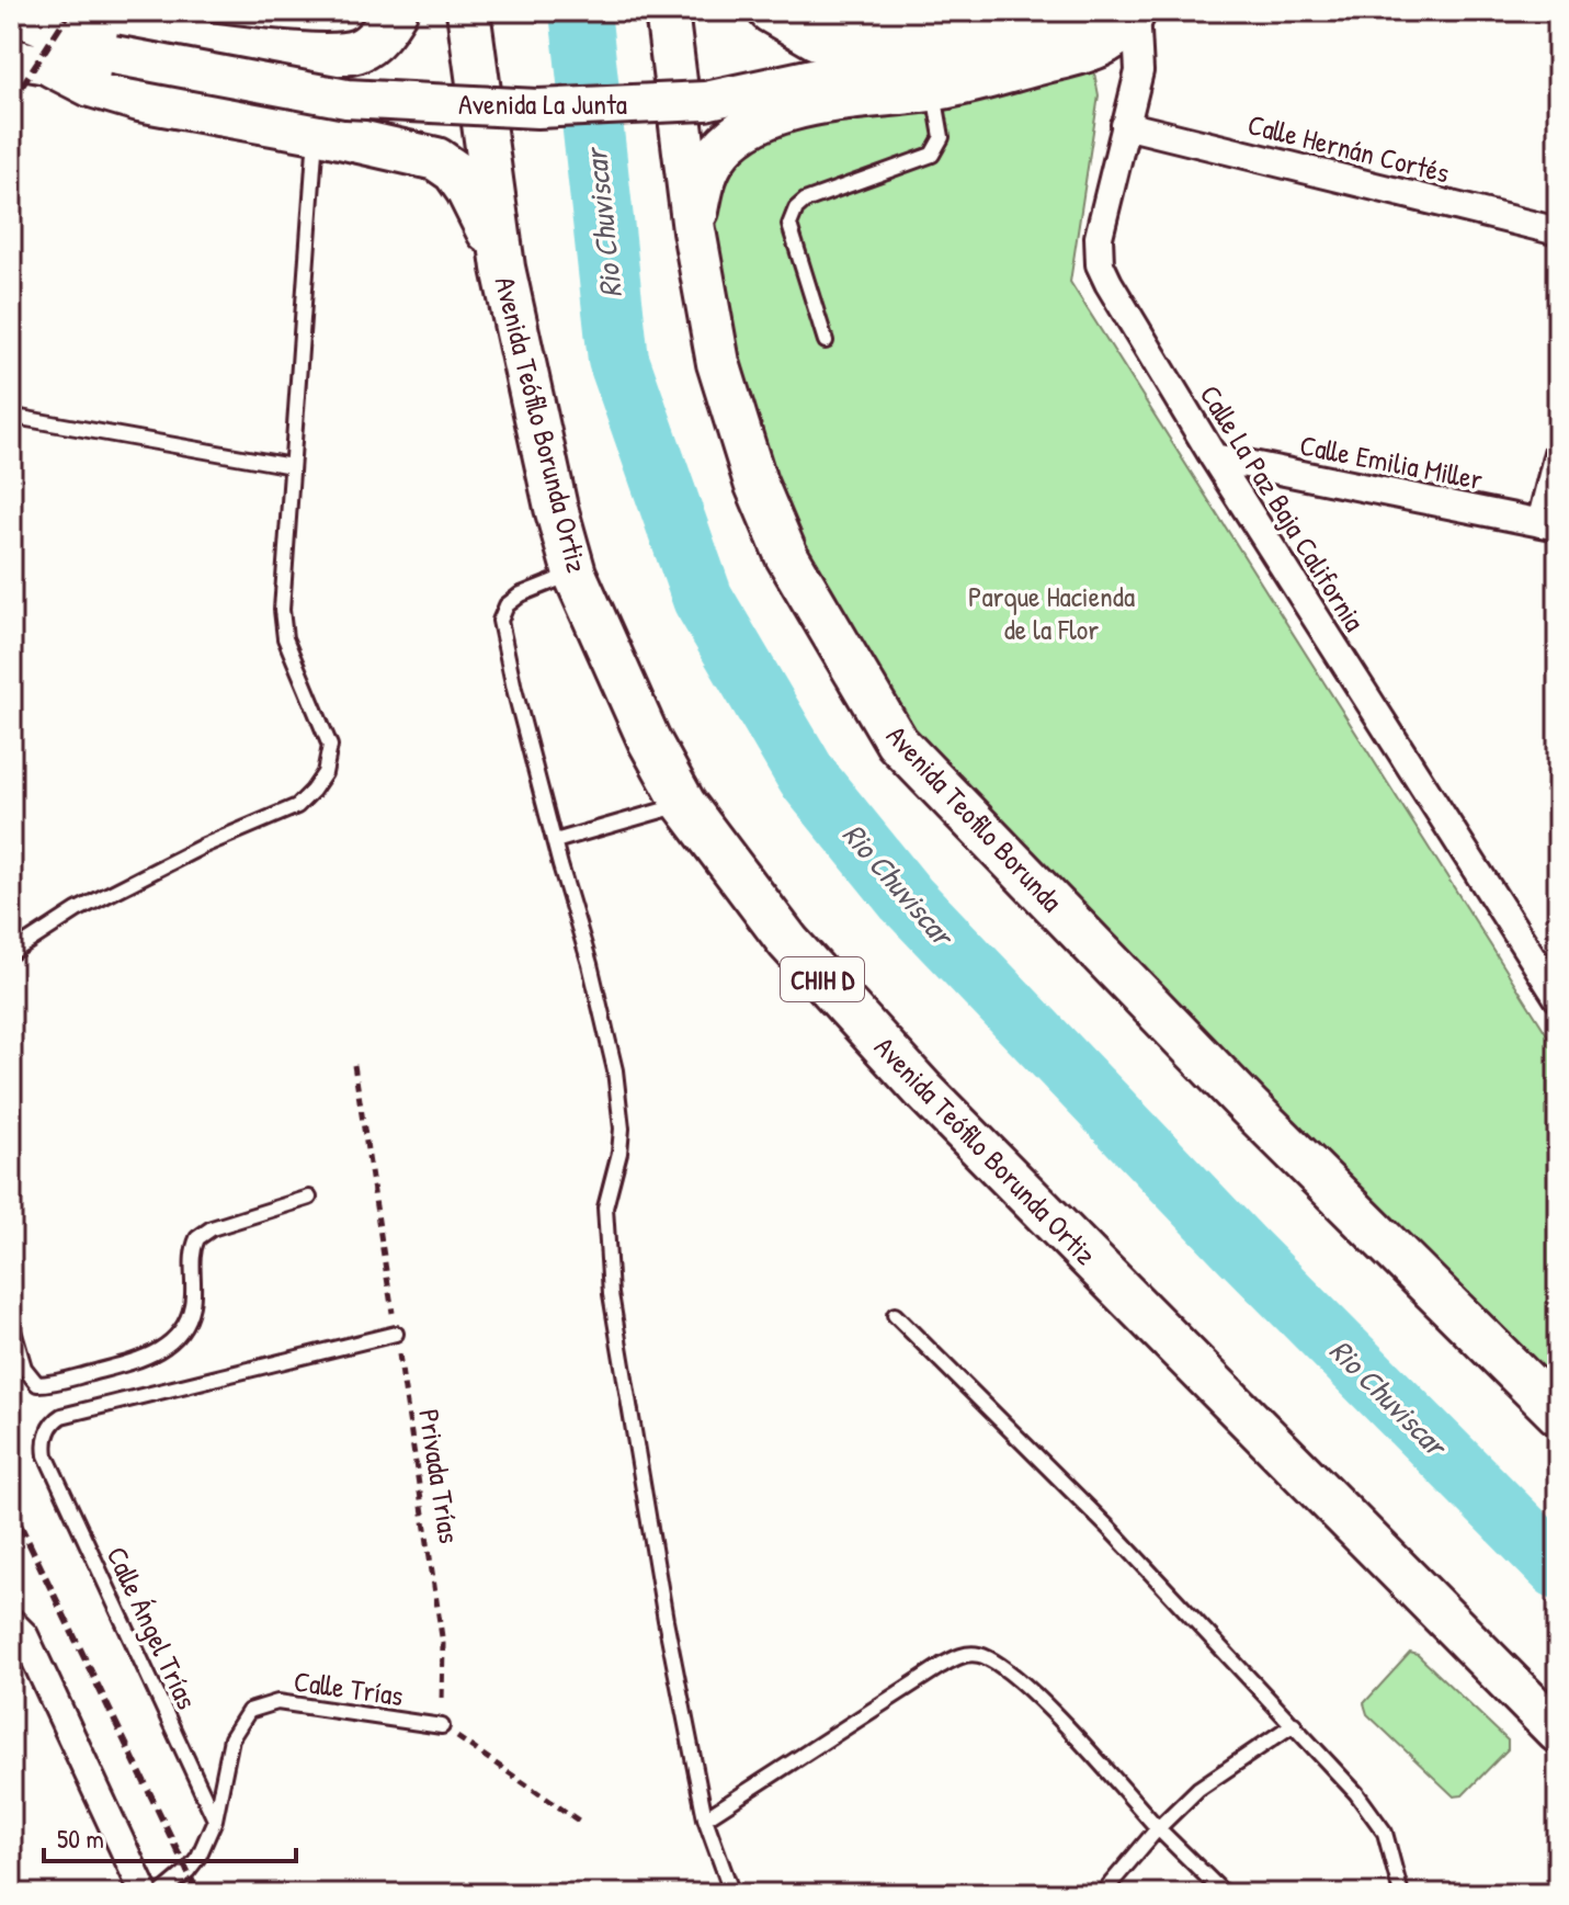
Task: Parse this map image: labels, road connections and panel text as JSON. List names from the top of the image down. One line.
{"streets":{"main road":["Avenida La Junta","Avenida Teófilo Borunda Ortiz","Avenida Teofilo Borunda","CHIH D"],"street":["Calle Hernán Cortés","Calle Emilia Miller","Calle La Paz Baja California"],"lane":["Calle Ángel Trías","Calle Trías"],"path":["Privada Trías"]},"crossings":[["Calle Hernán Cortés","Calle La Paz Baja California"],["Calle Emilia Miller","Calle La Paz Baja California"],["Privada Trías","Calle Ángel Trías"],["Privada Trías","Calle Trías"],["Calle Ángel Trías","Calle Trías"]],"water":["Rio Chuviscar"],"parks":["Parque Hacienda de la Flor"],"scale_bar":"50 m"}
